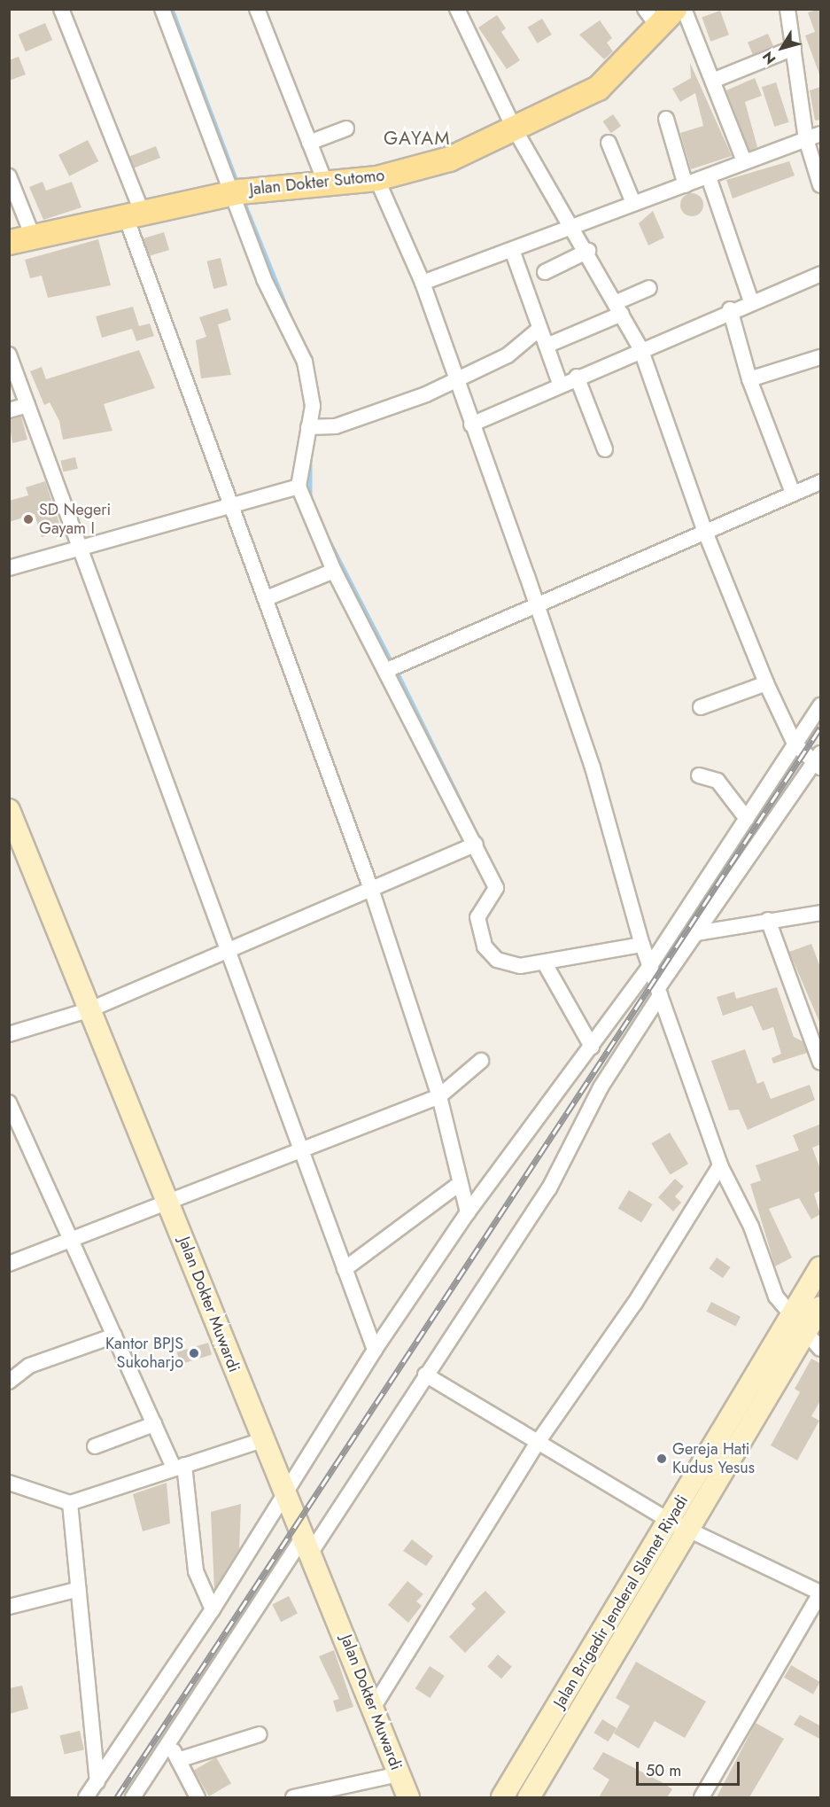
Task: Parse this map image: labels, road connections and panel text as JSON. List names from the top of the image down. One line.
{"streets":{"main road":["Jalan Dokter Sutomo","Jalan Dokter Muwardi","Jalan Brigadir Jenderal Slamet Riyadi"]},"districts":["GAYAM"],"places":["SD Negeri Gayam I","Kantor BPJS Sukoharjo","Gereja Hati Kudus Yesus"],"scale_bar":"50 m","north":"bottom left"}
